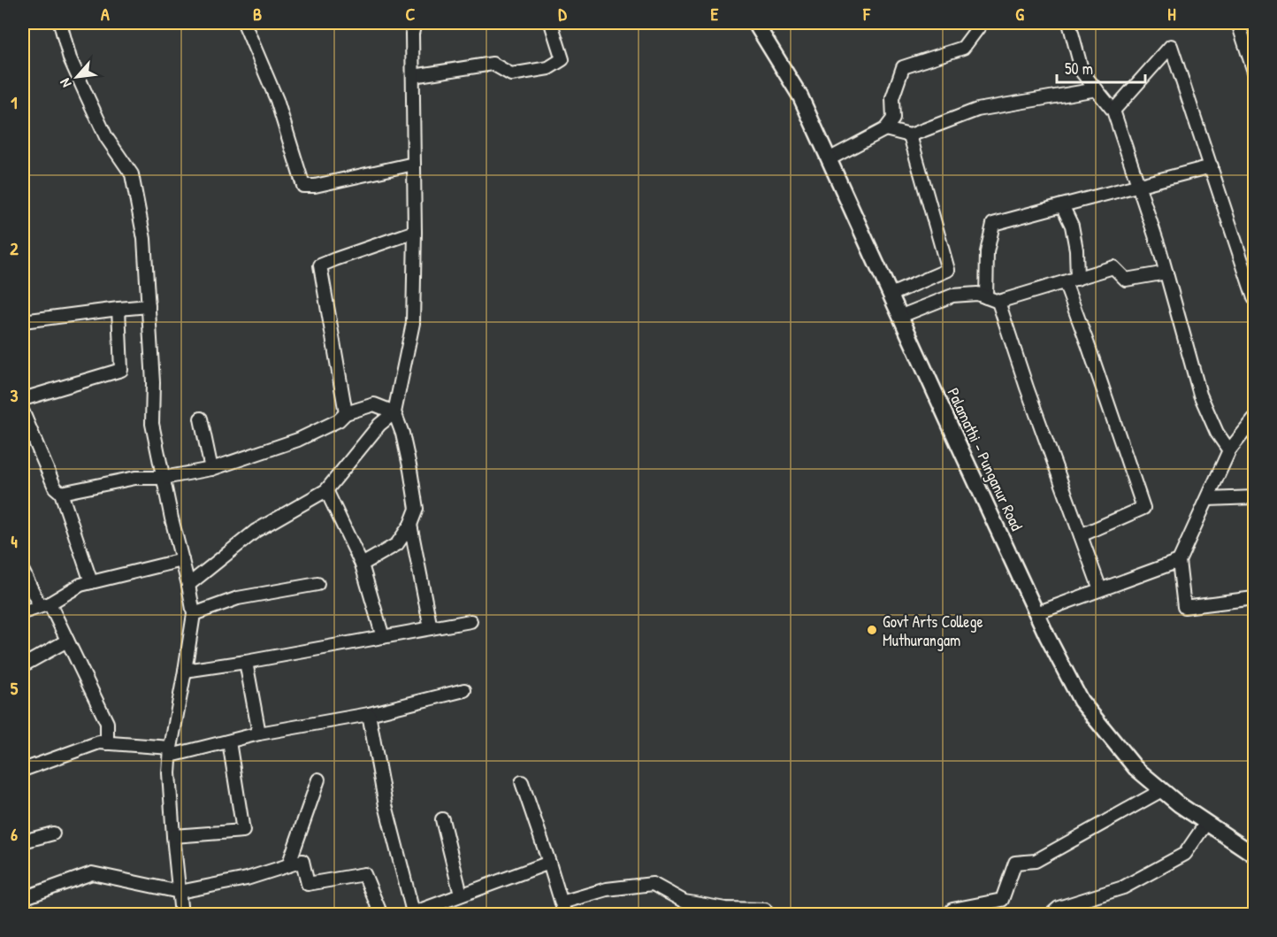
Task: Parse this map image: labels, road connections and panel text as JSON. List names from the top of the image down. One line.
{"streets":{"street":["Palamathi - Punganur Road"]},"places":["Govt Arts College Muthurangam"],"scale_bar":"50 m","north":"bottom left","grid":{"columns":["A","B","C","D","E","F","G","H"],"rows":["1","2","3","4","5","6"]}}
